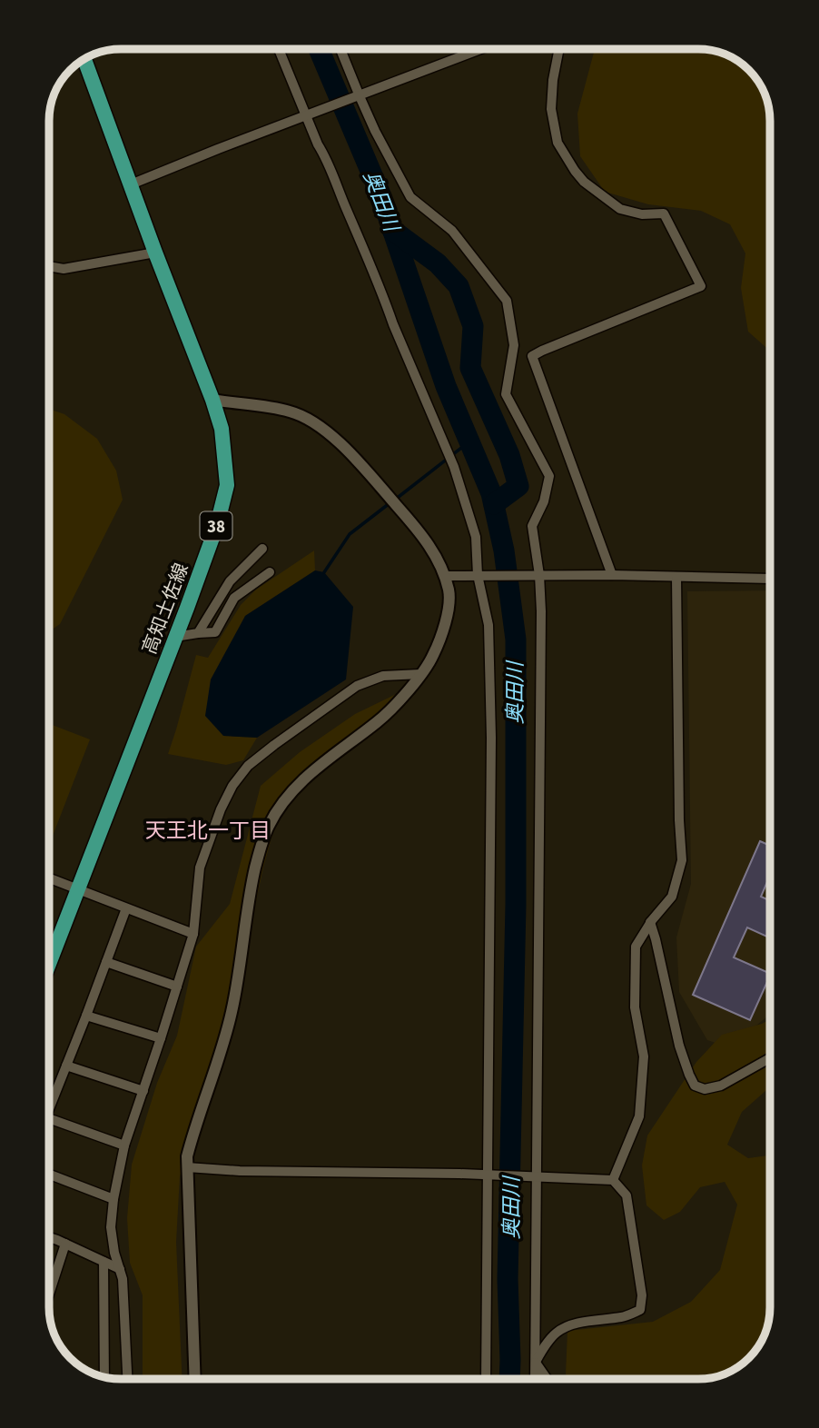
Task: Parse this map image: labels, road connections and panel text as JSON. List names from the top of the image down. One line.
{"streets":{"main road":["38","高知土佐線"]},"districts":["天王北一丁目"],"water":["奥田川"]}
